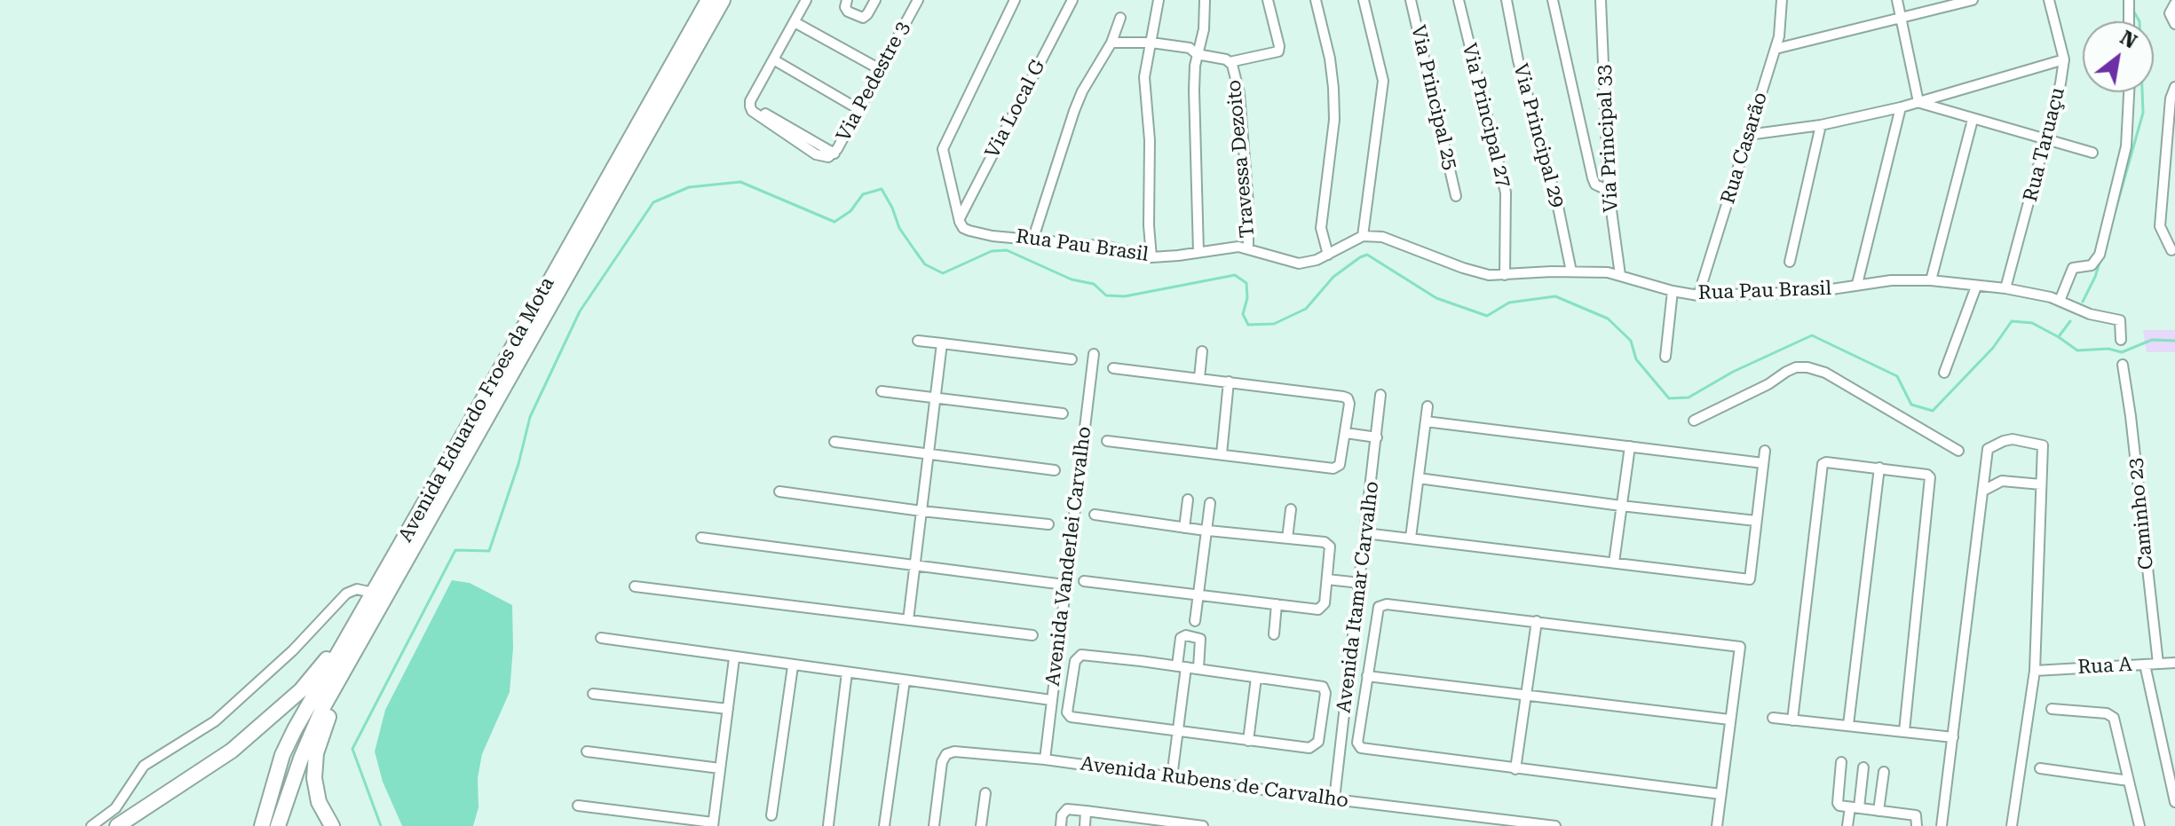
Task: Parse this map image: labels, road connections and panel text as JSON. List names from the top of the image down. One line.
{"streets":{"highway":["Avenida Eduardo Froes da Mota"],"street":["Via Pedestre 3","Via Principal 25","Via Local G","Via Principal 27","Via Principal 29","Via Principal 33","Rua Taruaçu","Rua Casarão","Travessa Dezoito","Rua Pau Brasil","Caminho 23","Avenida Vanderlei Carvalho","Avenida Itamar Carvalho","Rua A","Avenida Rubens de Carvalho"]},"crossings":[["Via Local G","Rua Pau Brasil"],["Via Principal 27","Rua Pau Brasil"],["Via Principal 29","Rua Pau Brasil"],["Via Principal 33","Rua Pau Brasil"],["Rua Taruaçu","Rua Pau Brasil"],["Rua Casarão","Rua Pau Brasil"],["Travessa Dezoito","Rua Pau Brasil"],["Caminho 23","Rua A"],["Avenida Vanderlei Carvalho","Avenida Rubens de Carvalho"],["Avenida Itamar Carvalho","Avenida Rubens de Carvalho"]],"north":"top right"}
